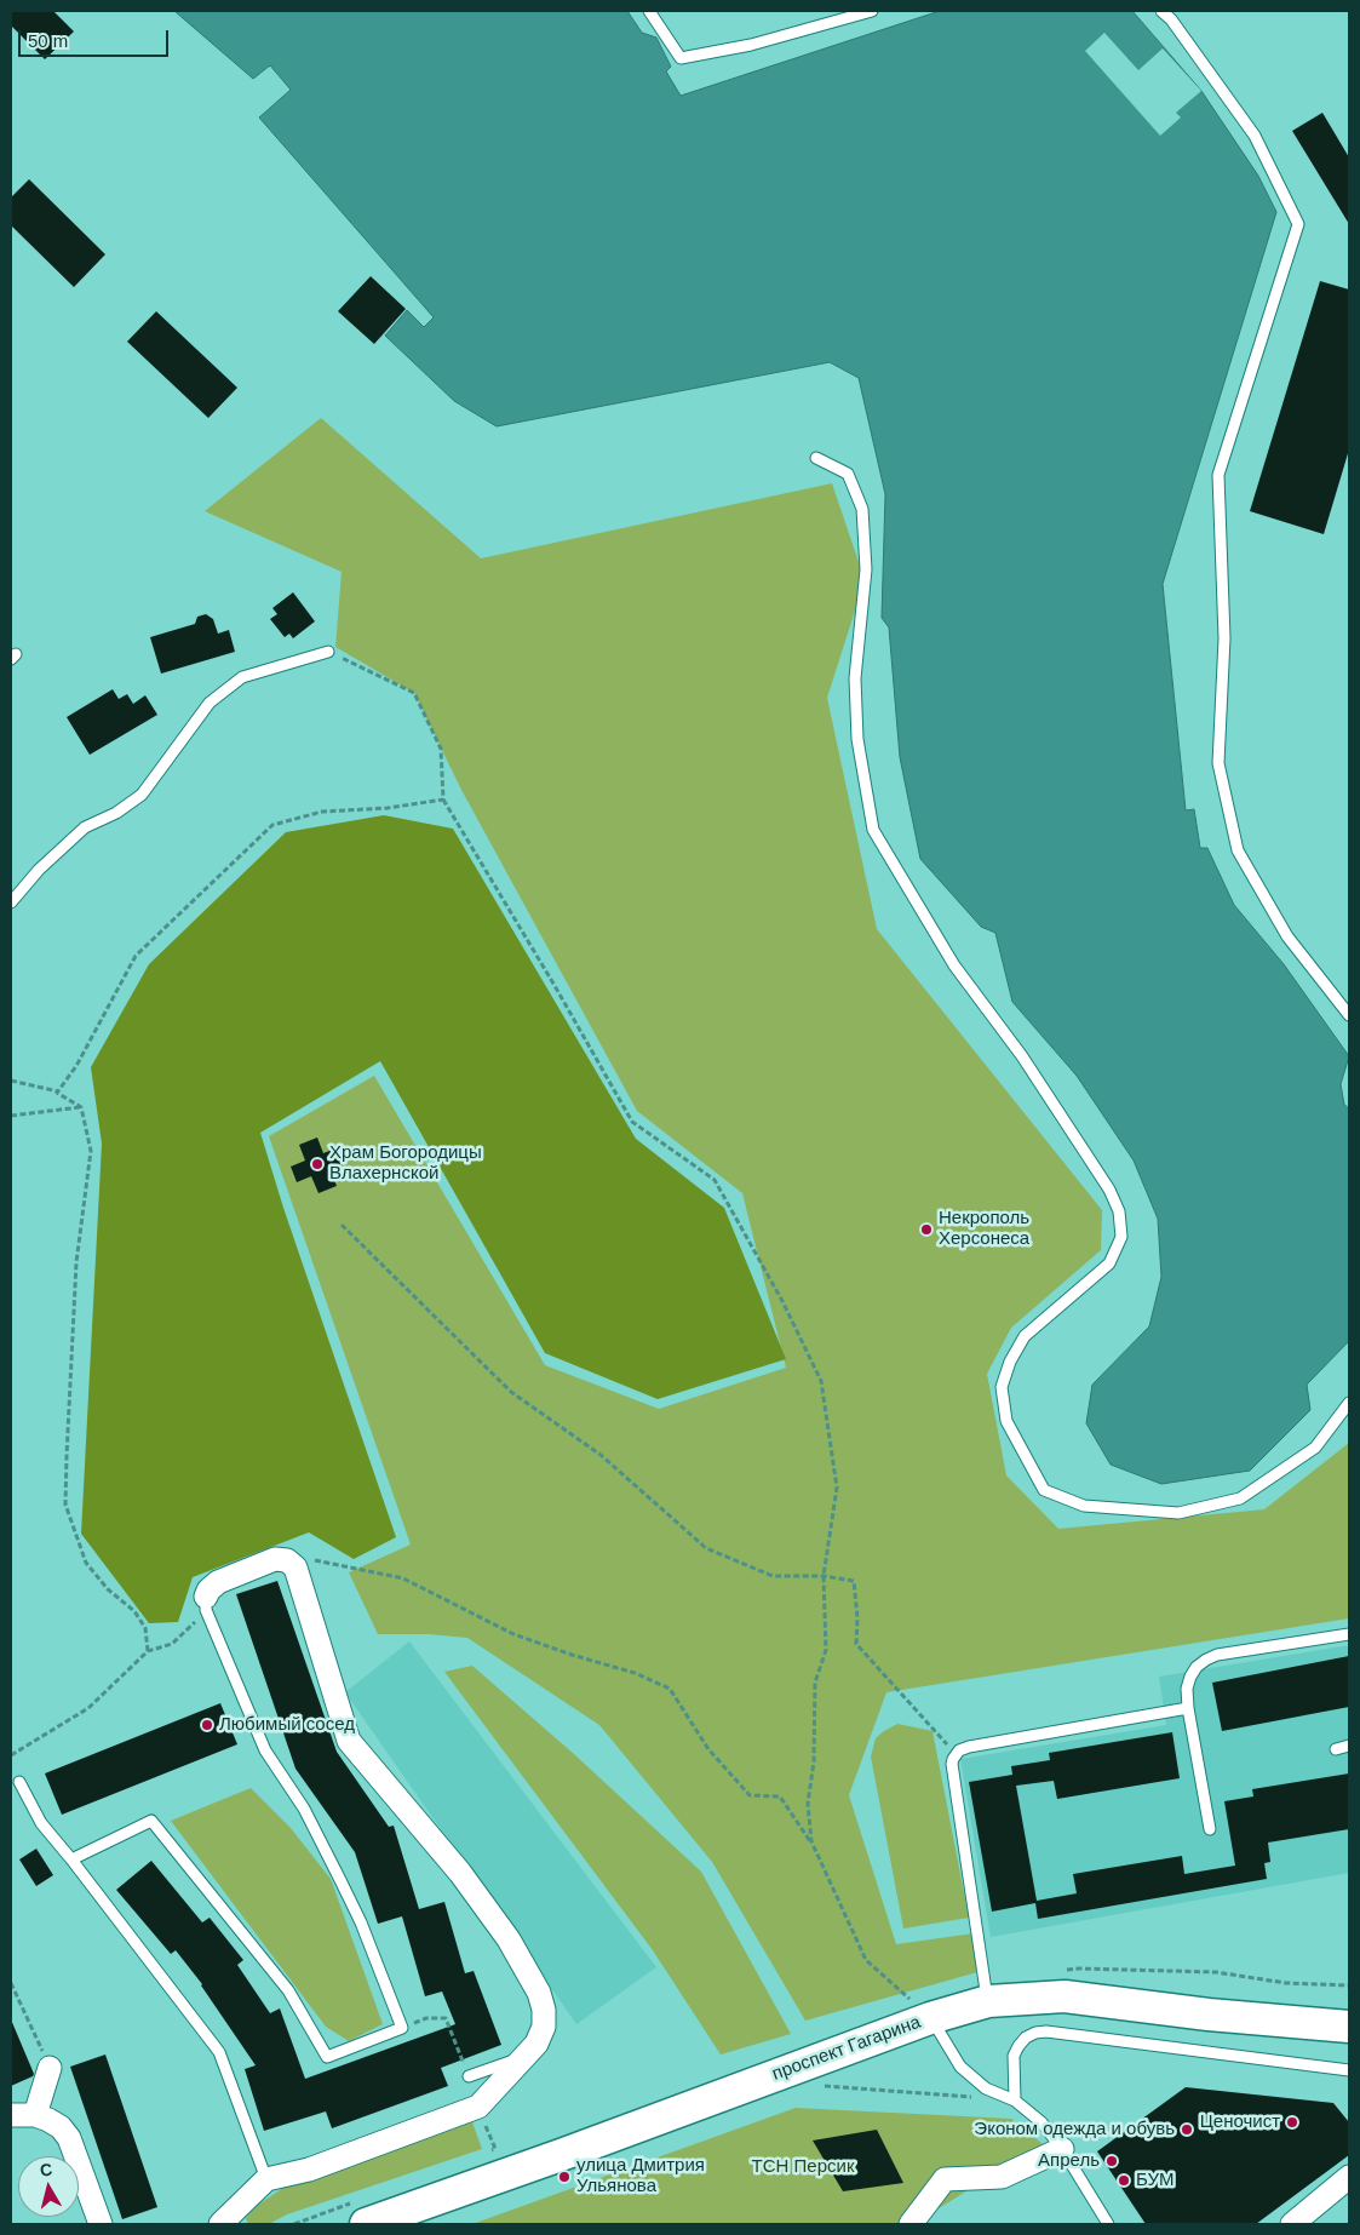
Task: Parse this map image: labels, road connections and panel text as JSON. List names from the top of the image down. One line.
{"streets":{"main road":["проспект Гагарина"]},"parks":["ТСН Персик"],"places":["Храм Богородицы Влахернской","Некрополь Херсонеса","Любимый сосед","Ценочист","Эконом одежда и обувь","Апрель","улица Дмитрия Ульянова","БУМ"],"scale_bar":"50 m","north":"top"}
